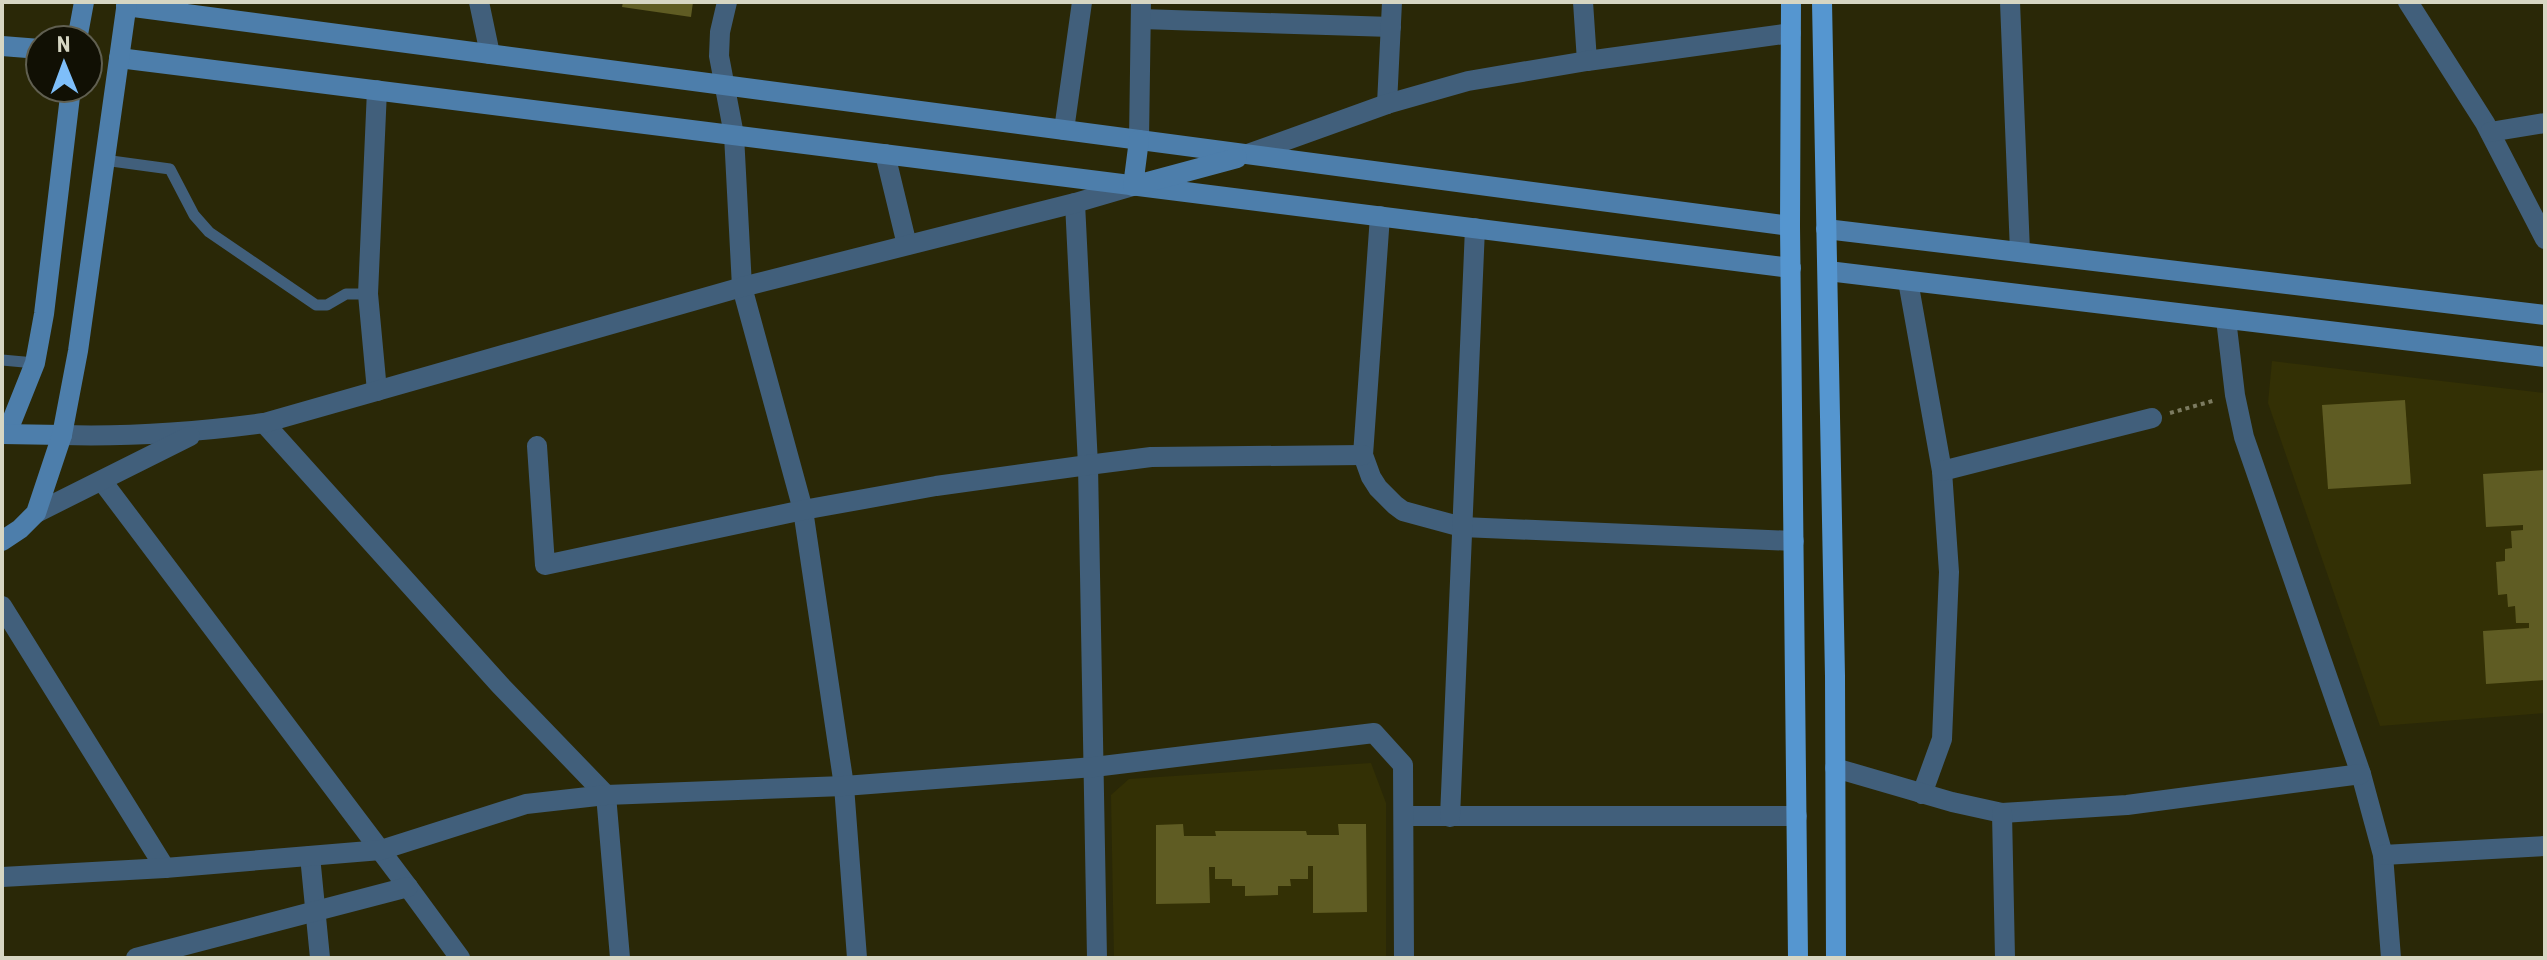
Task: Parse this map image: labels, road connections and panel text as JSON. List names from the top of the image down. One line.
{"north":"top"}
